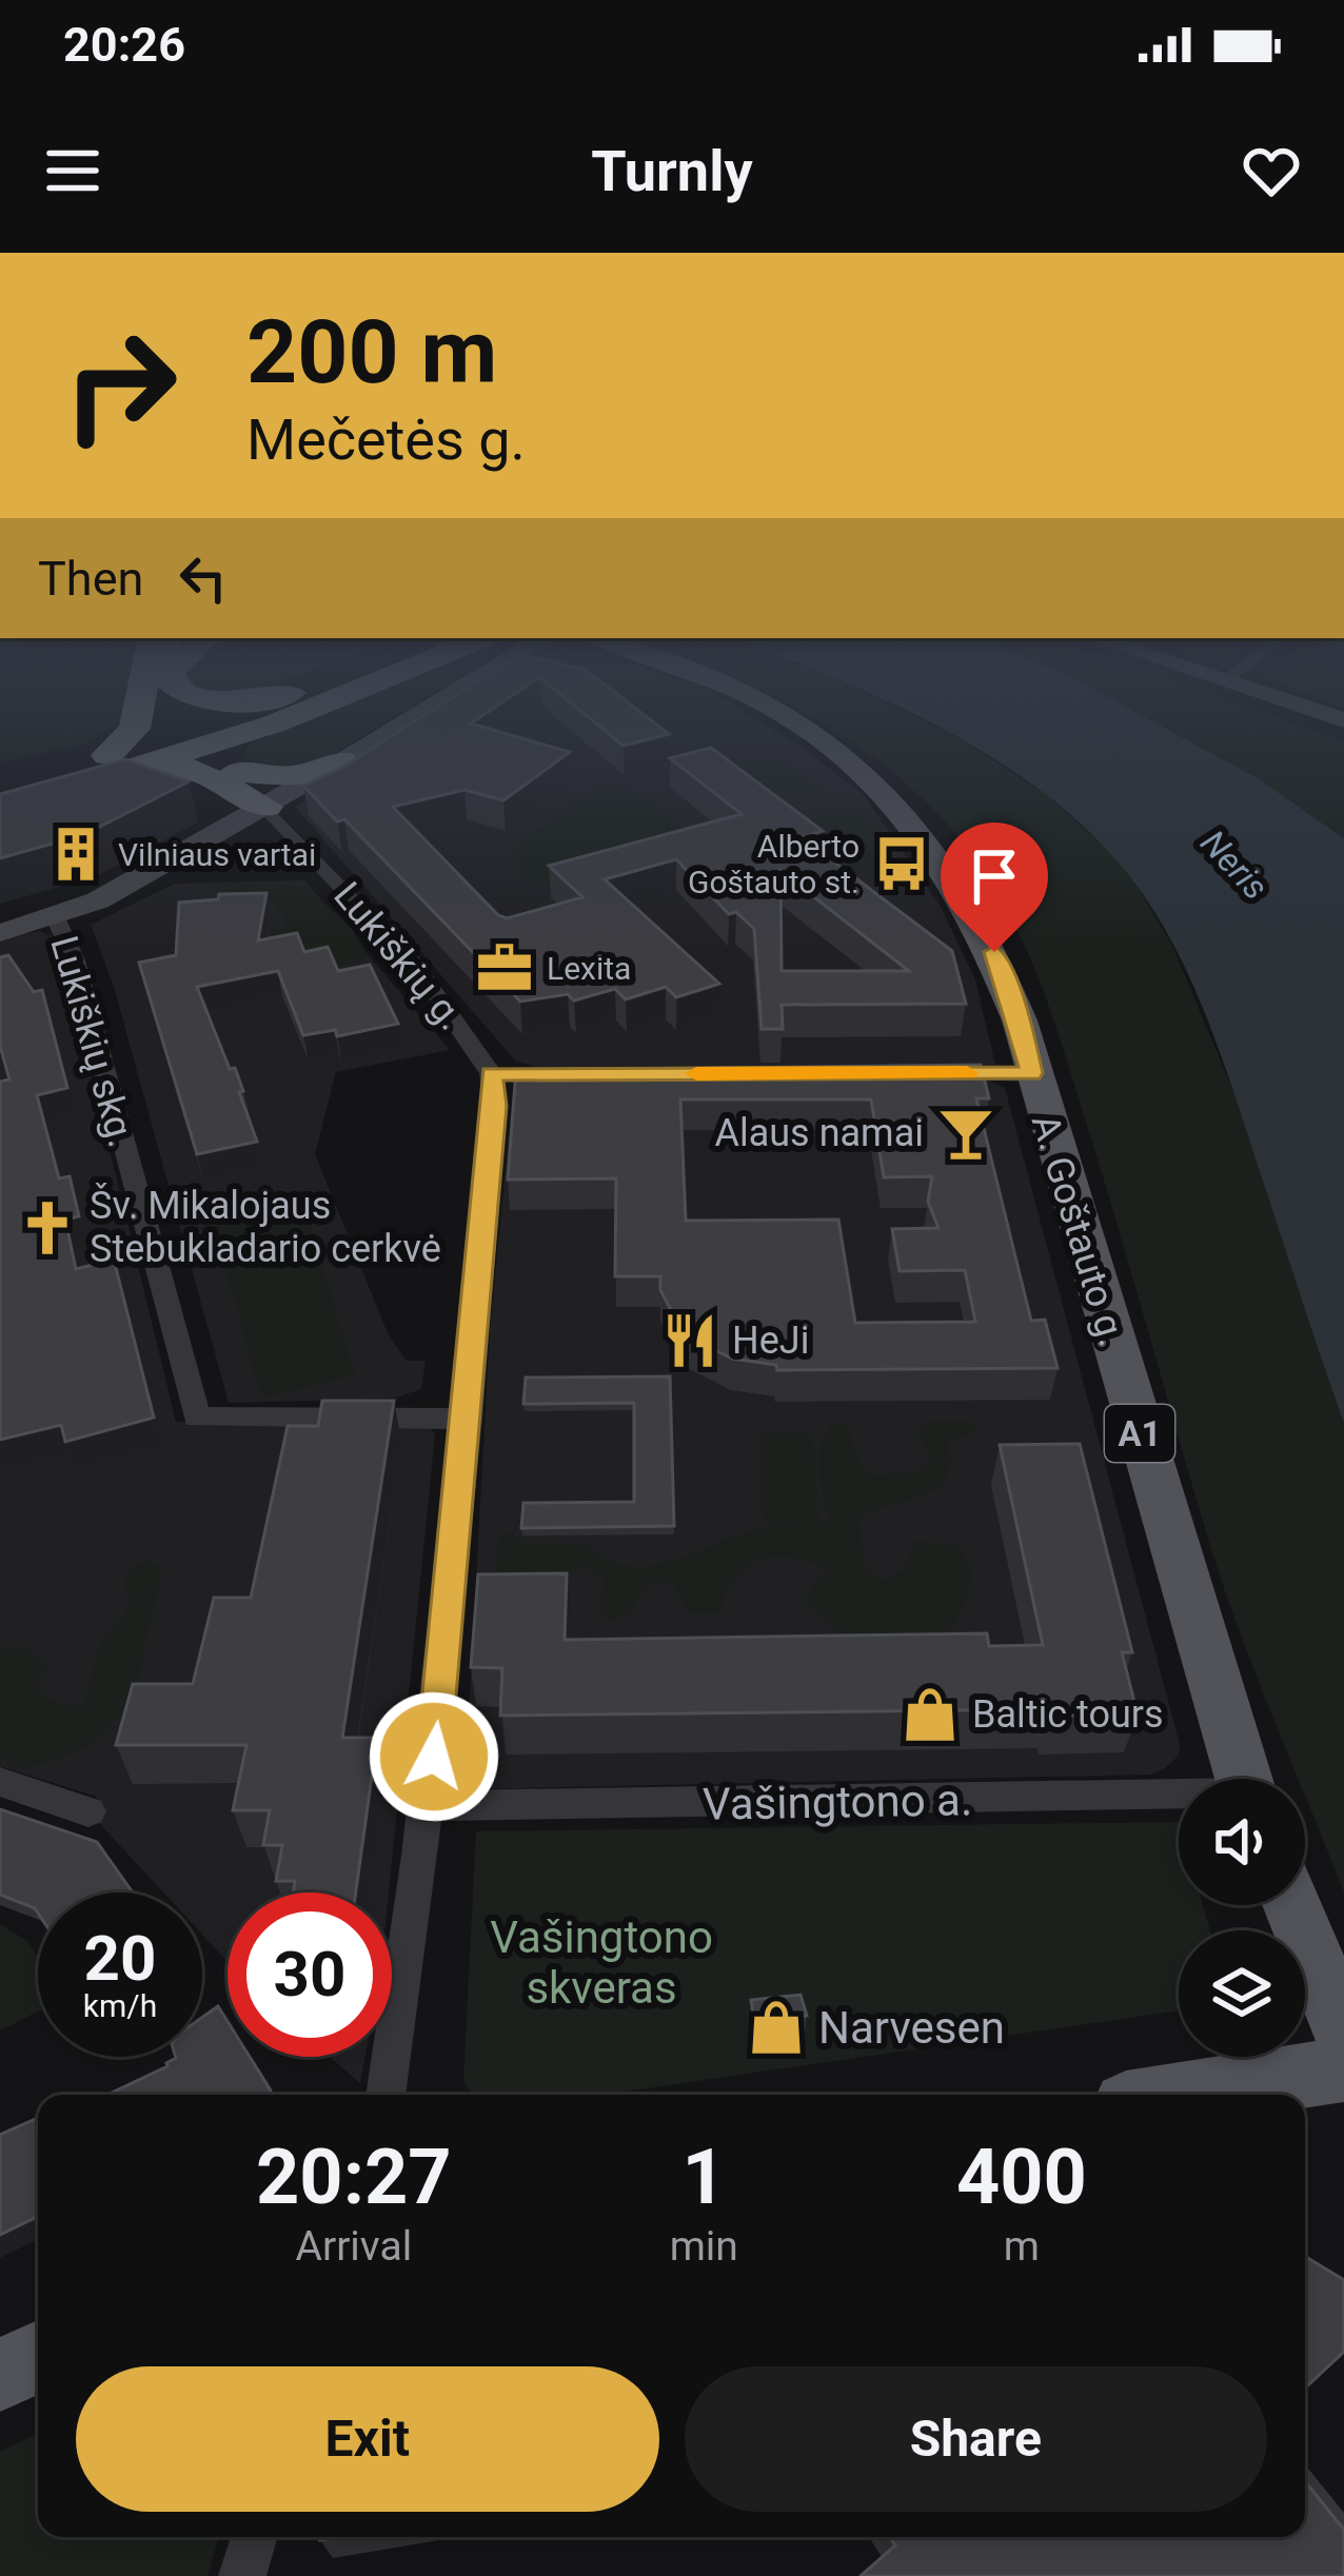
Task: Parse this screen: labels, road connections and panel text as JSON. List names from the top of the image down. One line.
{"streets":{"main road":["A. Goštauto g.","A1"],"street":["Lukiškių g.","Lukiškių skg.","Vašingtono a."]},"water":["Neris"],"parks":["Vašingtono skveras"],"places":{"building":["Vilniaus vartai"],"bus stop":["Alberto Goštauto st."],"office":["Lexita"],"bar":["Alaus namai"],"church":["Šv. Mikalojaus Stebukladario cerkvė"],"restaurant":["HeJi"],"shop":["Baltic tours","Narvesen"]},"page":{"status":"20:26","header":"Turnly","turn":["200 m","Mečetės g."],"then":"Then","speed":"20 km/h","limit":"30","eta":["20:27","Arrival","1","min","400","m"],"buttons":["Exit","Share"]}}
